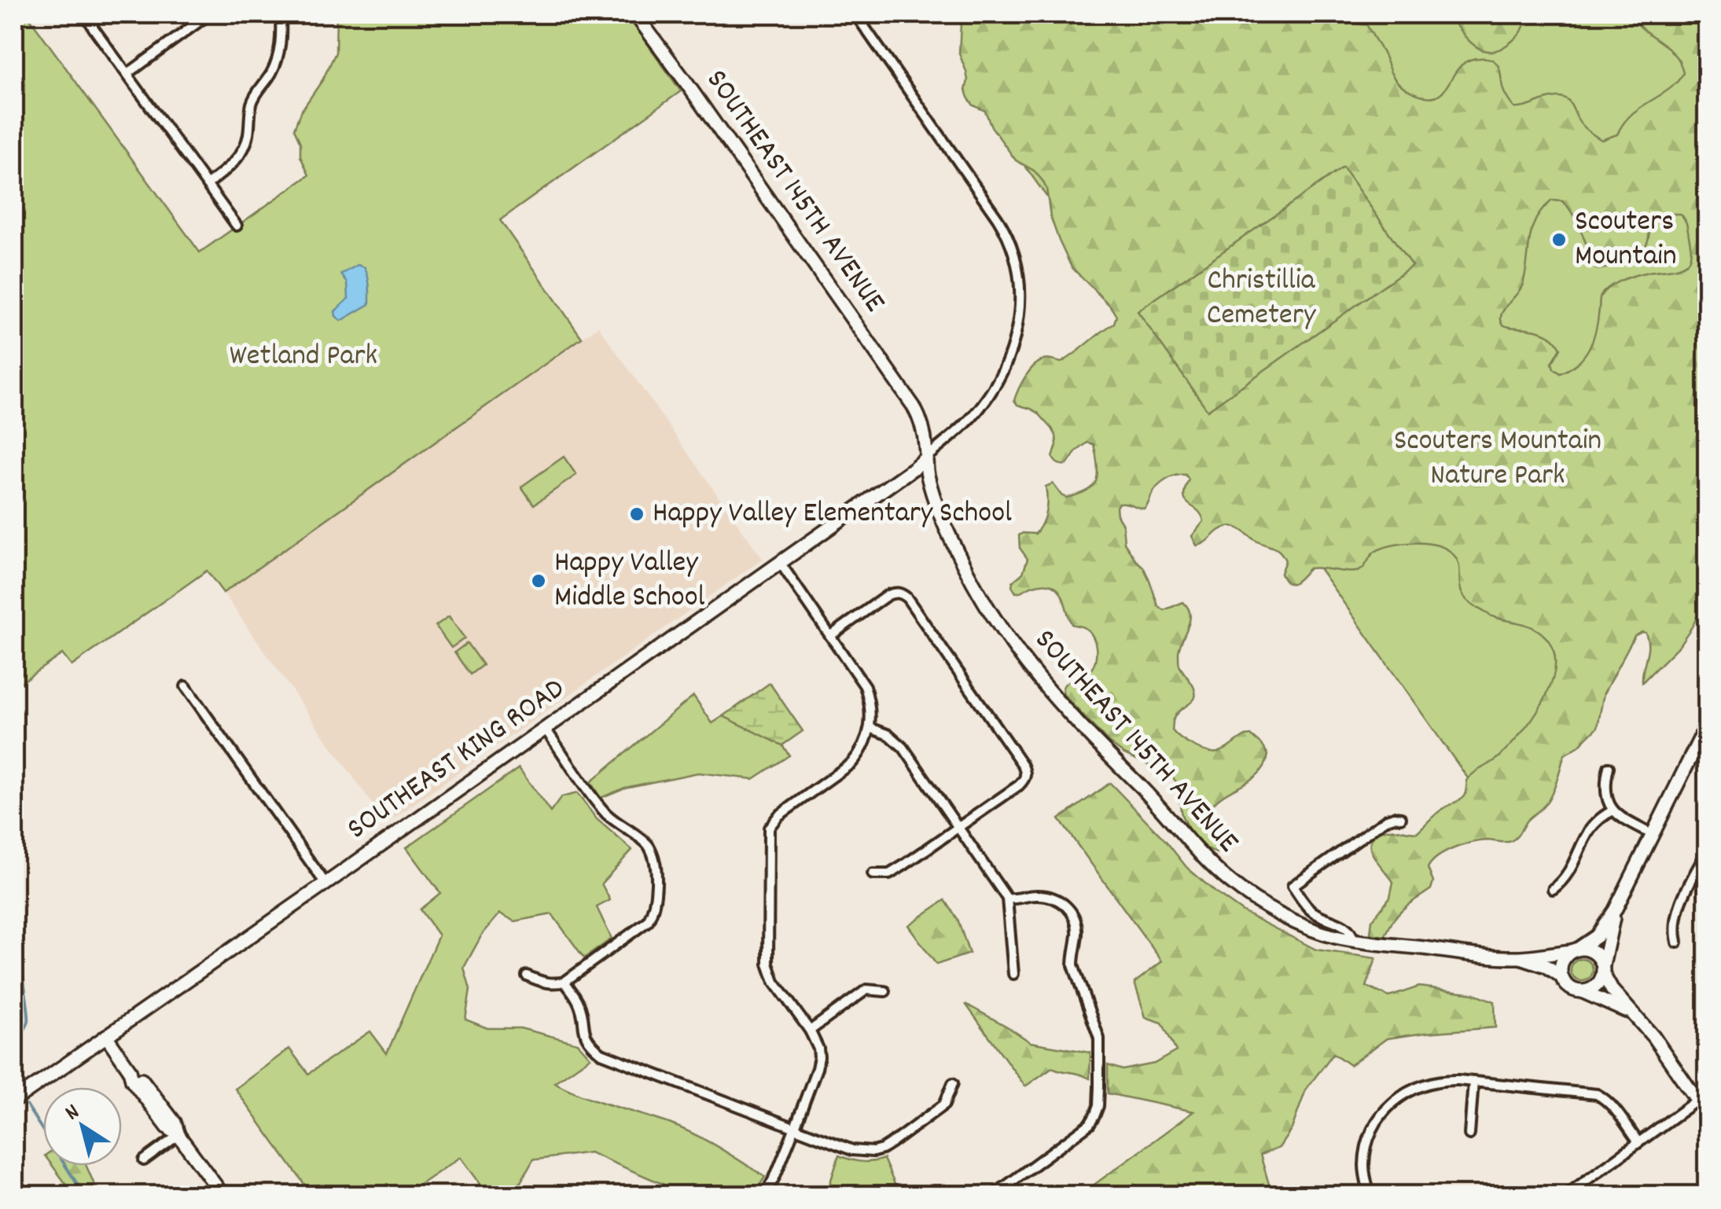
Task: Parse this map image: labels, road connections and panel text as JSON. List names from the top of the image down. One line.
{"streets":{"main road":["SOUTHEAST 145TH AVENUE","SOUTHEAST KING ROAD"]},"crossings":[["SOUTHEAST 145TH AVENUE","SOUTHEAST KING ROAD"]],"parks":["Christillia Cemetery","Wetland Park","Scouters Mountain Nature Park"],"places":["Scouters Mountain","Happy Valley Elementary School","Happy Valley Middle School"],"north":"top left"}
